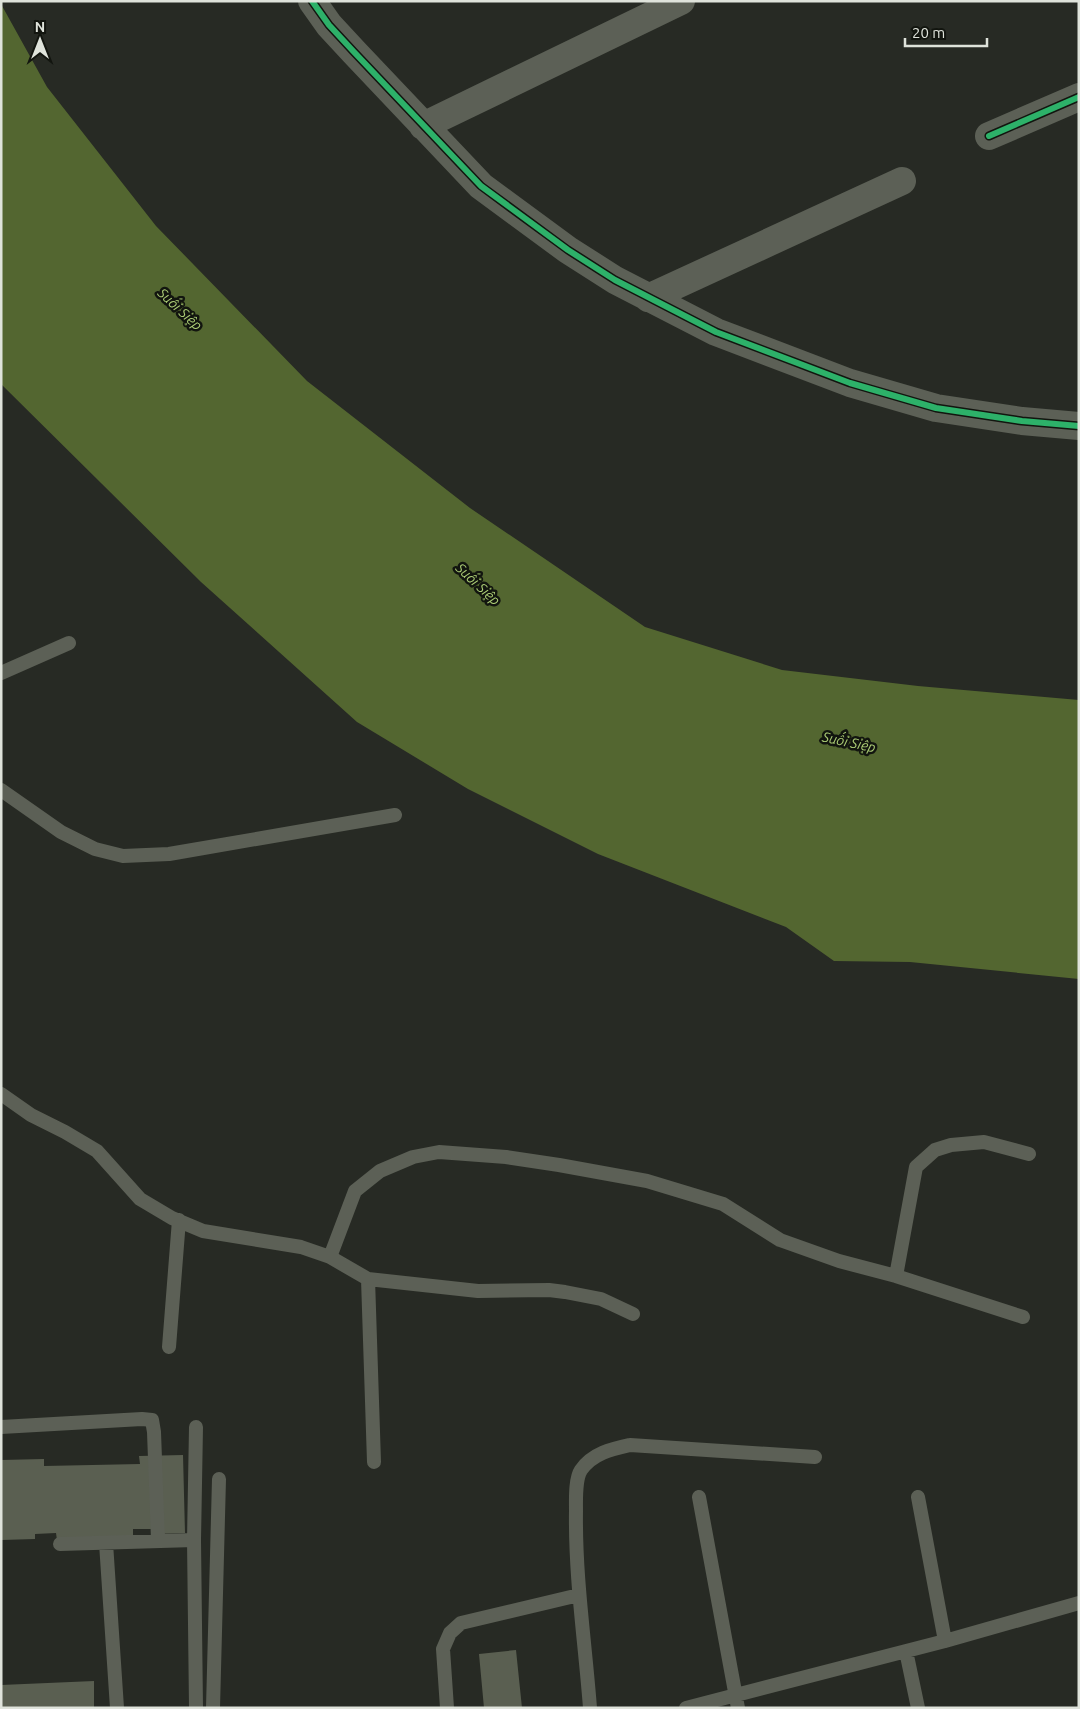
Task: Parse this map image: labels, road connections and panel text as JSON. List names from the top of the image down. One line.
{"water":["Suối Siệp"],"scale_bar":"20 m","north":"top"}
